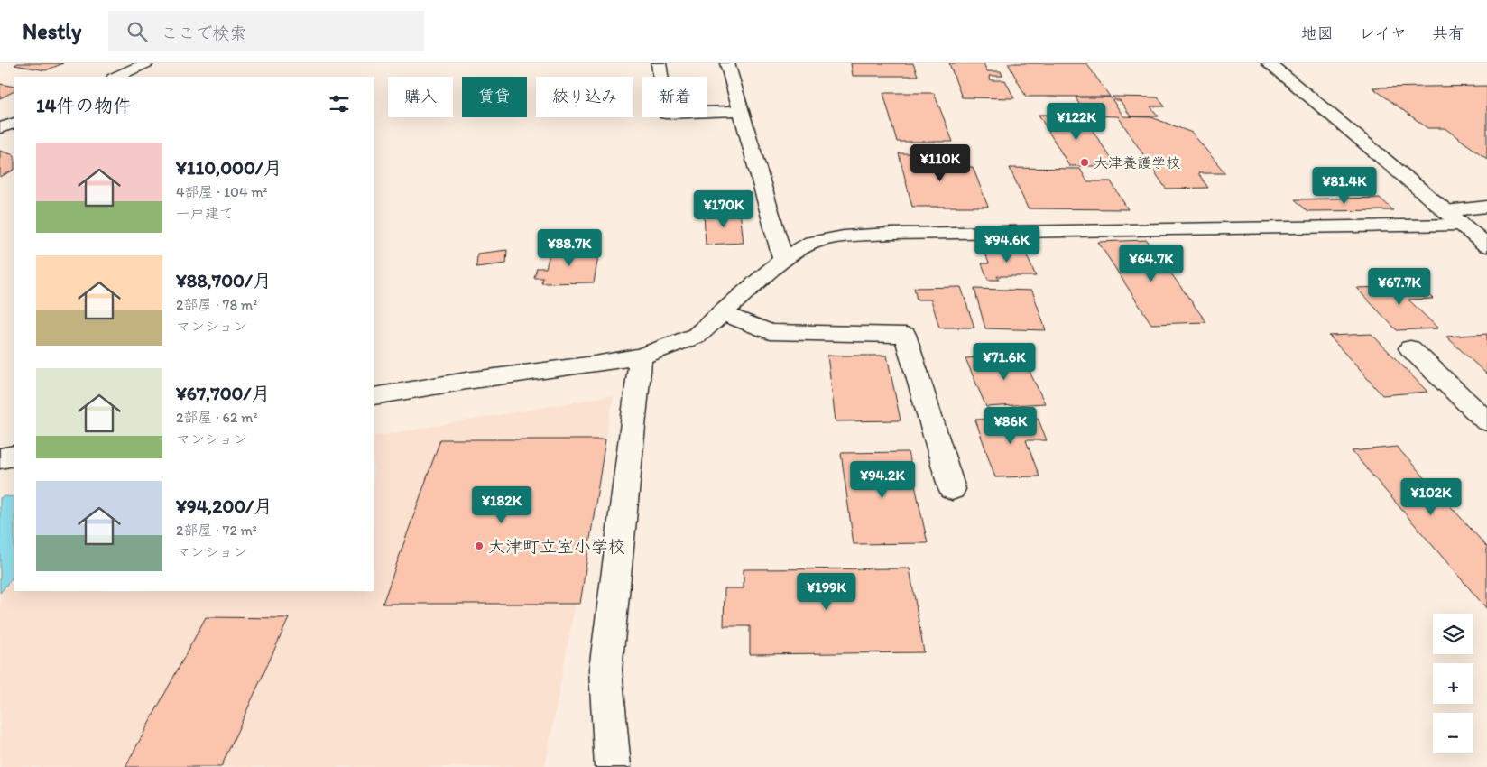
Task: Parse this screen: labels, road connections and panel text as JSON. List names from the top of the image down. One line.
{"places":["大津養護学校","大津町立室小学校"],"page":{"header":"Nestly","search":"ここで検索","nav":["地図","レイヤ","共有"],"chip":["購入","賃貸","絞り込み","新着"],"heading":"14件の物件","price":["¥122K","¥110K","¥81.4K","¥170K","¥94.6K","¥88.7K","¥64.7K","¥67.7K","¥71.6K","¥86K","¥94.2K","¥102K","¥182K","¥199K"],"list":[{"name":"¥110,000/月","note":"4部屋 · 104 m² · 一戸建て"},{"name":"¥88,700/月","note":"2部屋 · 78 m² · マンション"},{"name":"¥67,700/月","note":"2部屋 · 62 m² · マンション"},{"name":"¥94,200/月","note":"2部屋 · 72 m² · マンション"}],"map_buttons":["+","−"]}}
